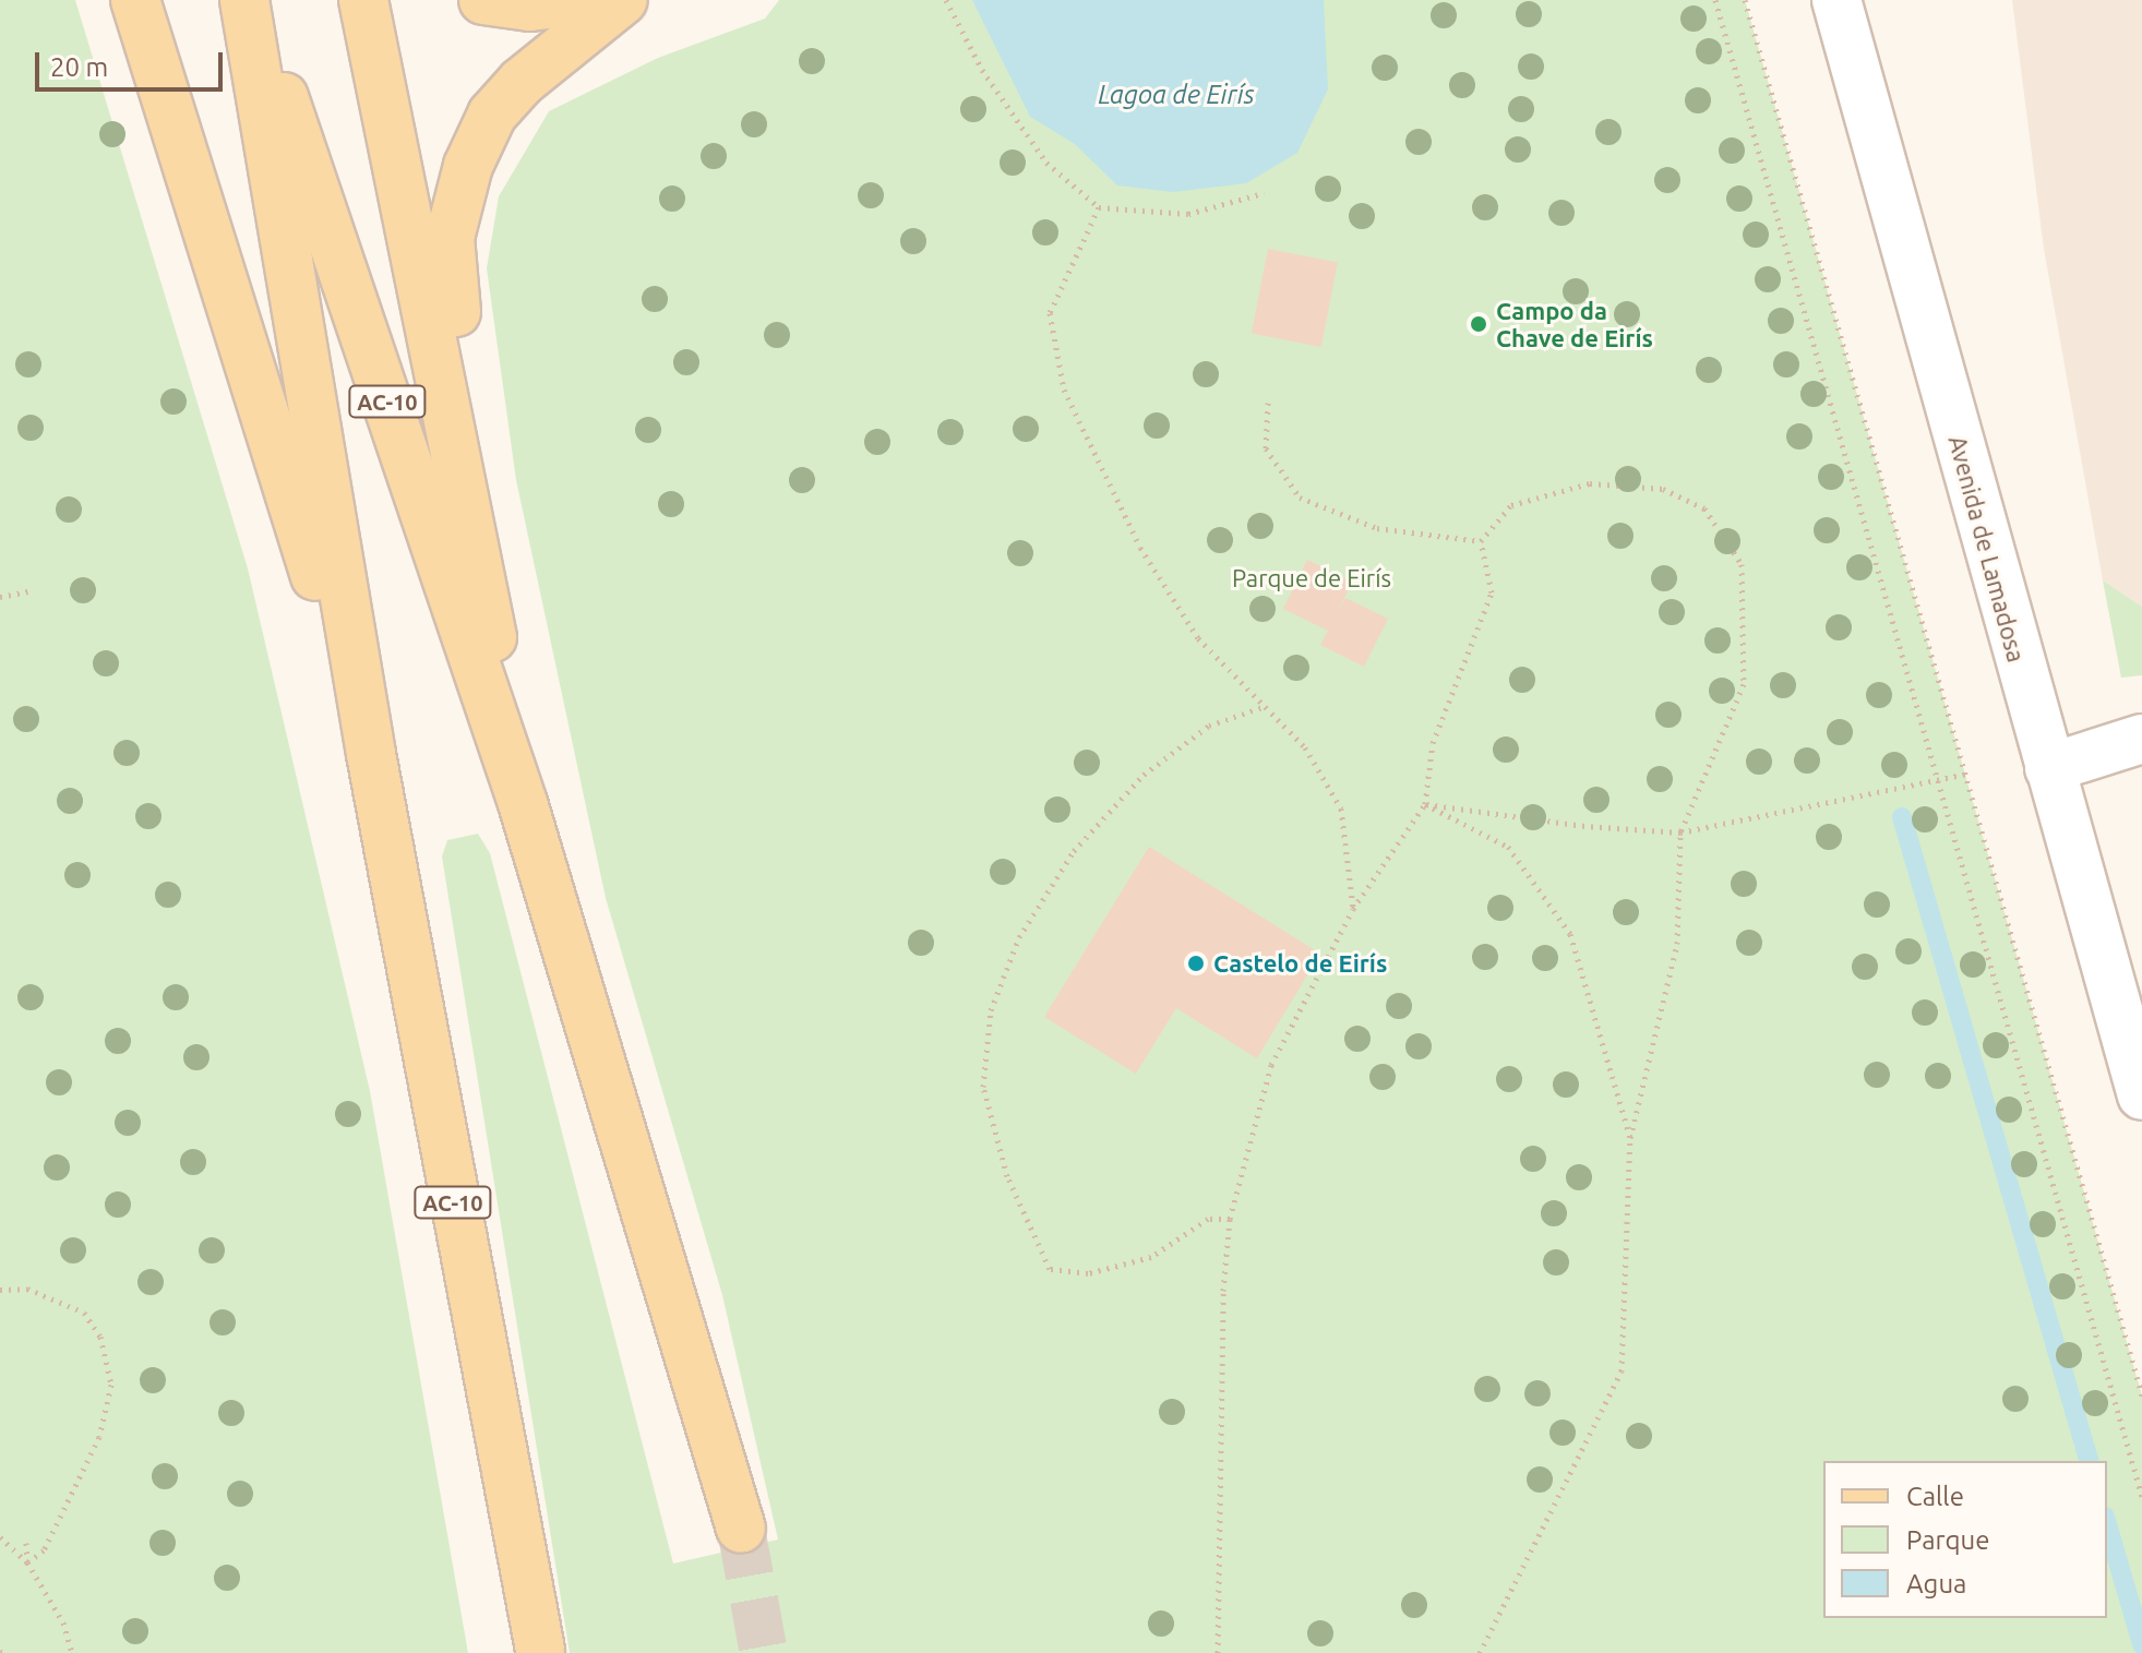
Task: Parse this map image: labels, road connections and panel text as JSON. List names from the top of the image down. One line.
{"streets":{"main road":["AC-10"],"street":["Avenida de Lamadosa"]},"water":["Lagoa de Eirís"],"parks":["Parque de Eirís"],"places":["Campo da Chave de Eirís","Castelo de Eirís"],"legend":["Calle","Parque","Agua"],"scale_bar":"20 m"}
